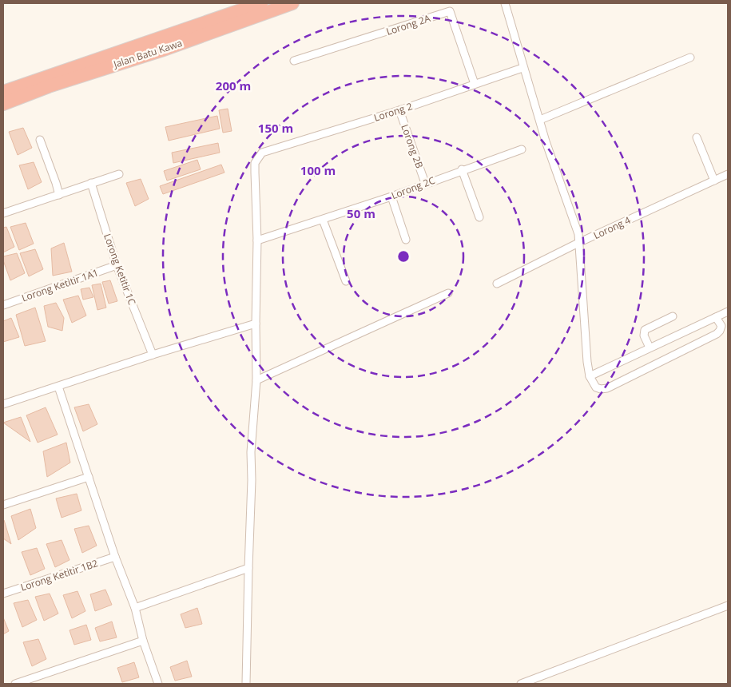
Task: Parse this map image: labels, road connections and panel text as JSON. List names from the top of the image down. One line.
{"streets":{"highway":["Jalan Batu Kawa"],"street":["Lorong 2A","Lorong 2","Lorong 2B","Lorong 2C","Lorong 4","Lorong Ketitir 1C","Lorong Ketitir 1A1","Lorong Ketitir 1B2"]},"crossings":[["Lorong 2A","Lorong 2"],["Lorong 2","Lorong 2B"],["Lorong 2","Lorong 2C"],["Lorong 2B","Lorong 2C"],["Lorong Ketitir 1C","Lorong Ketitir 1A1"]],"rings":["200 m","150 m","100 m","50 m"]}
